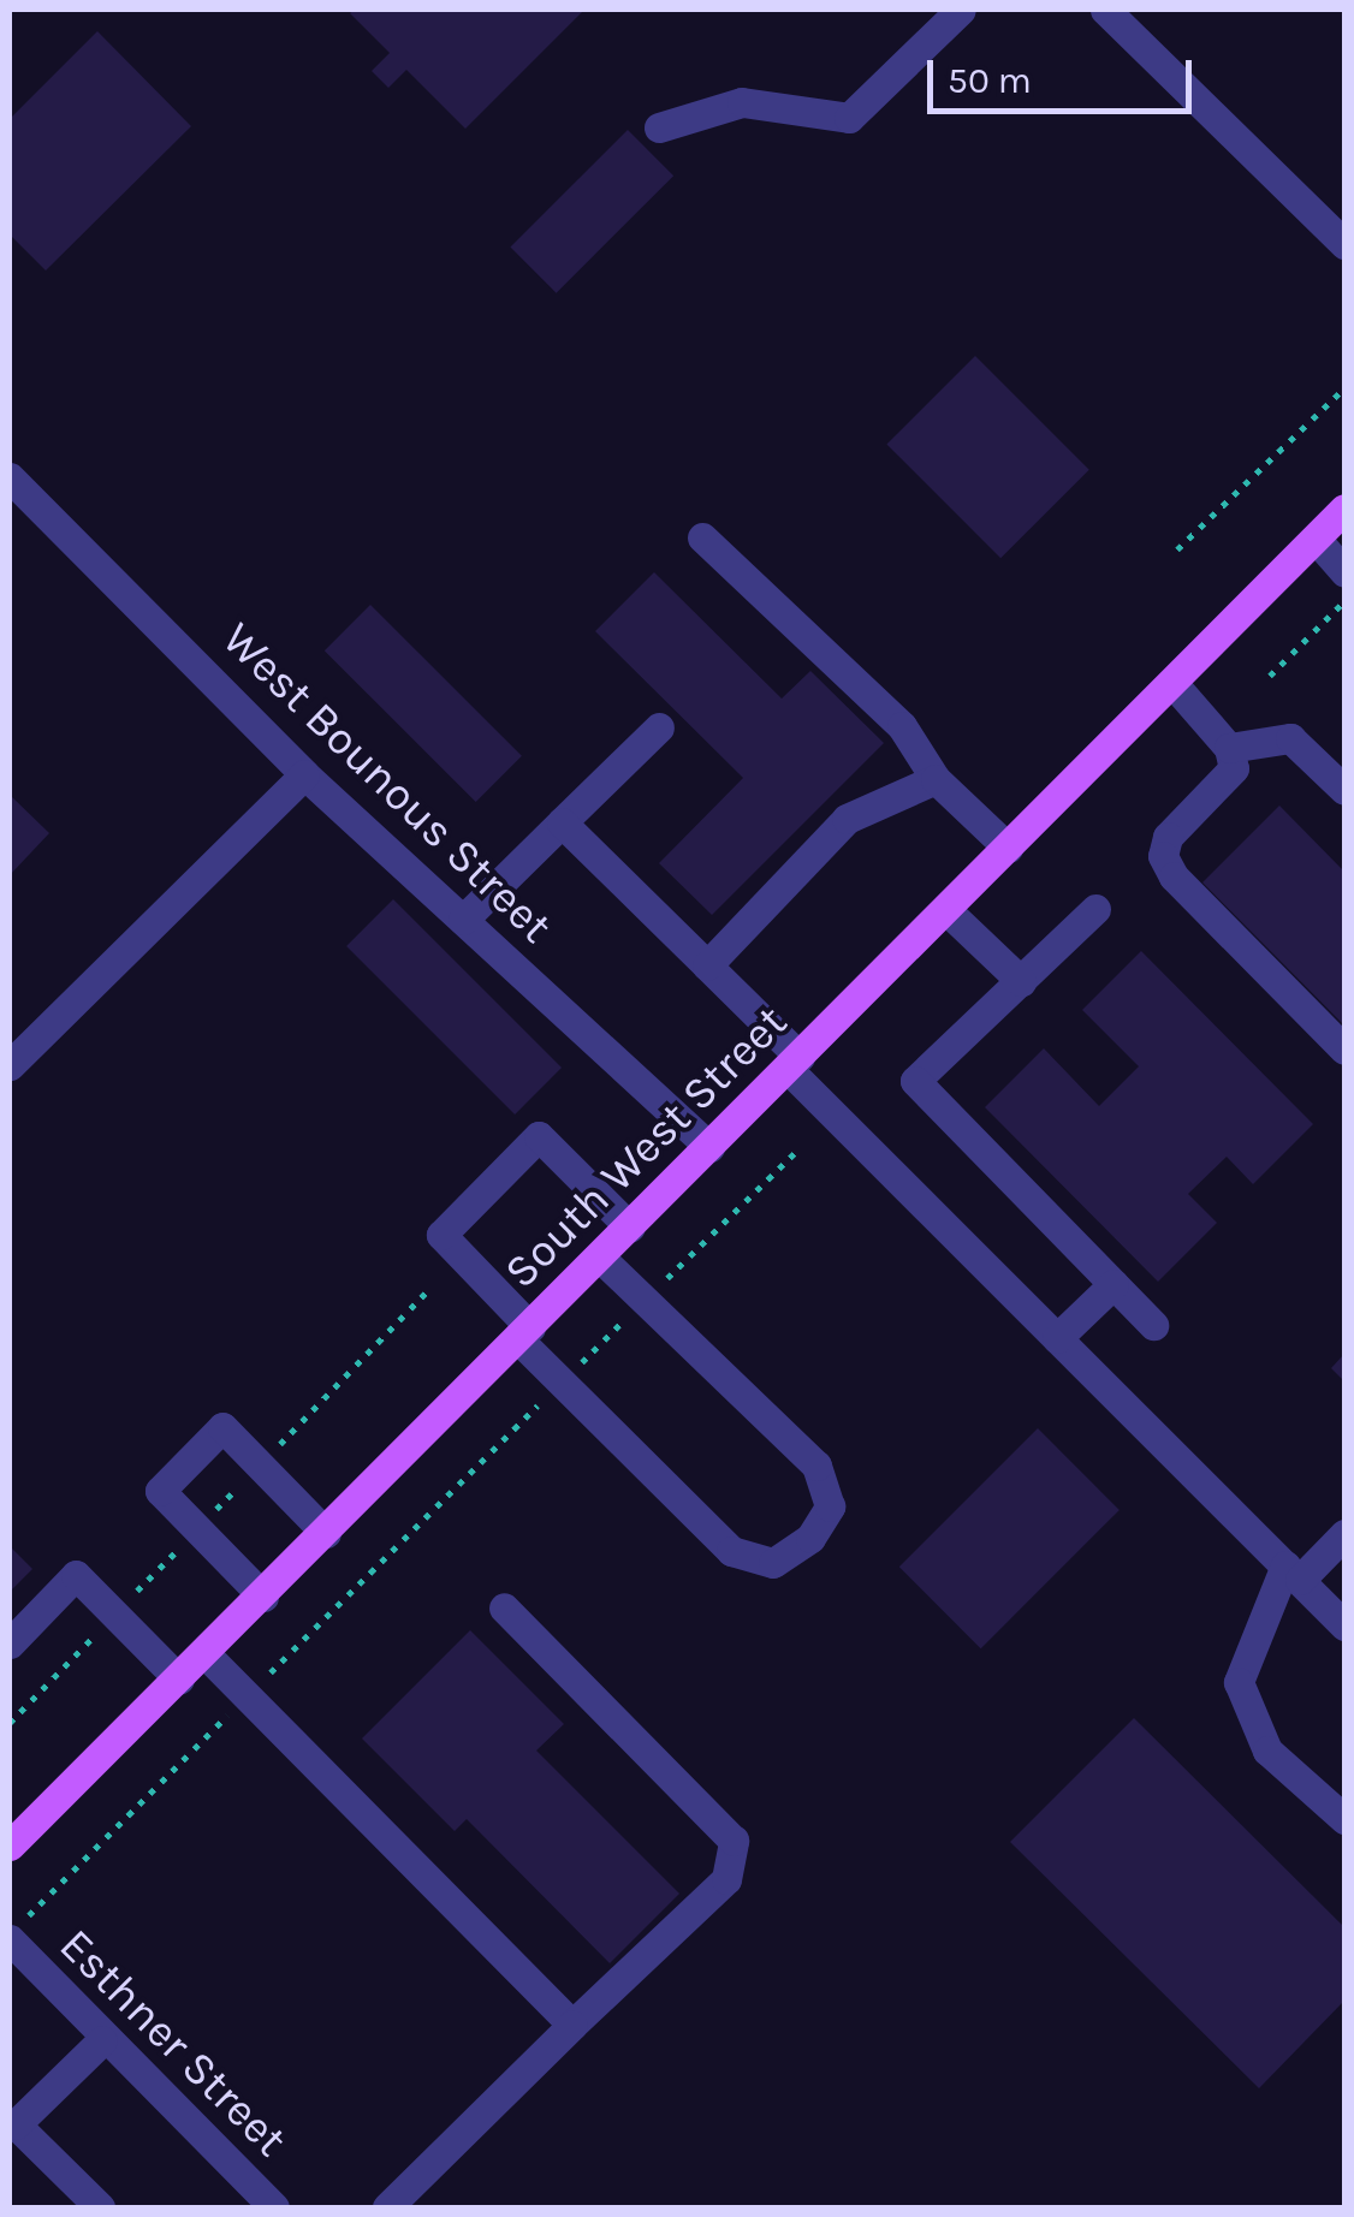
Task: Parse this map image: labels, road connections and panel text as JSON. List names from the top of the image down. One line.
{"streets":{"main road":["South West Street"],"street":["West Bounous Street","Esthner Street"]},"crossings":[["West Bounous Street","South West Street"]],"scale_bar":"50 m"}
